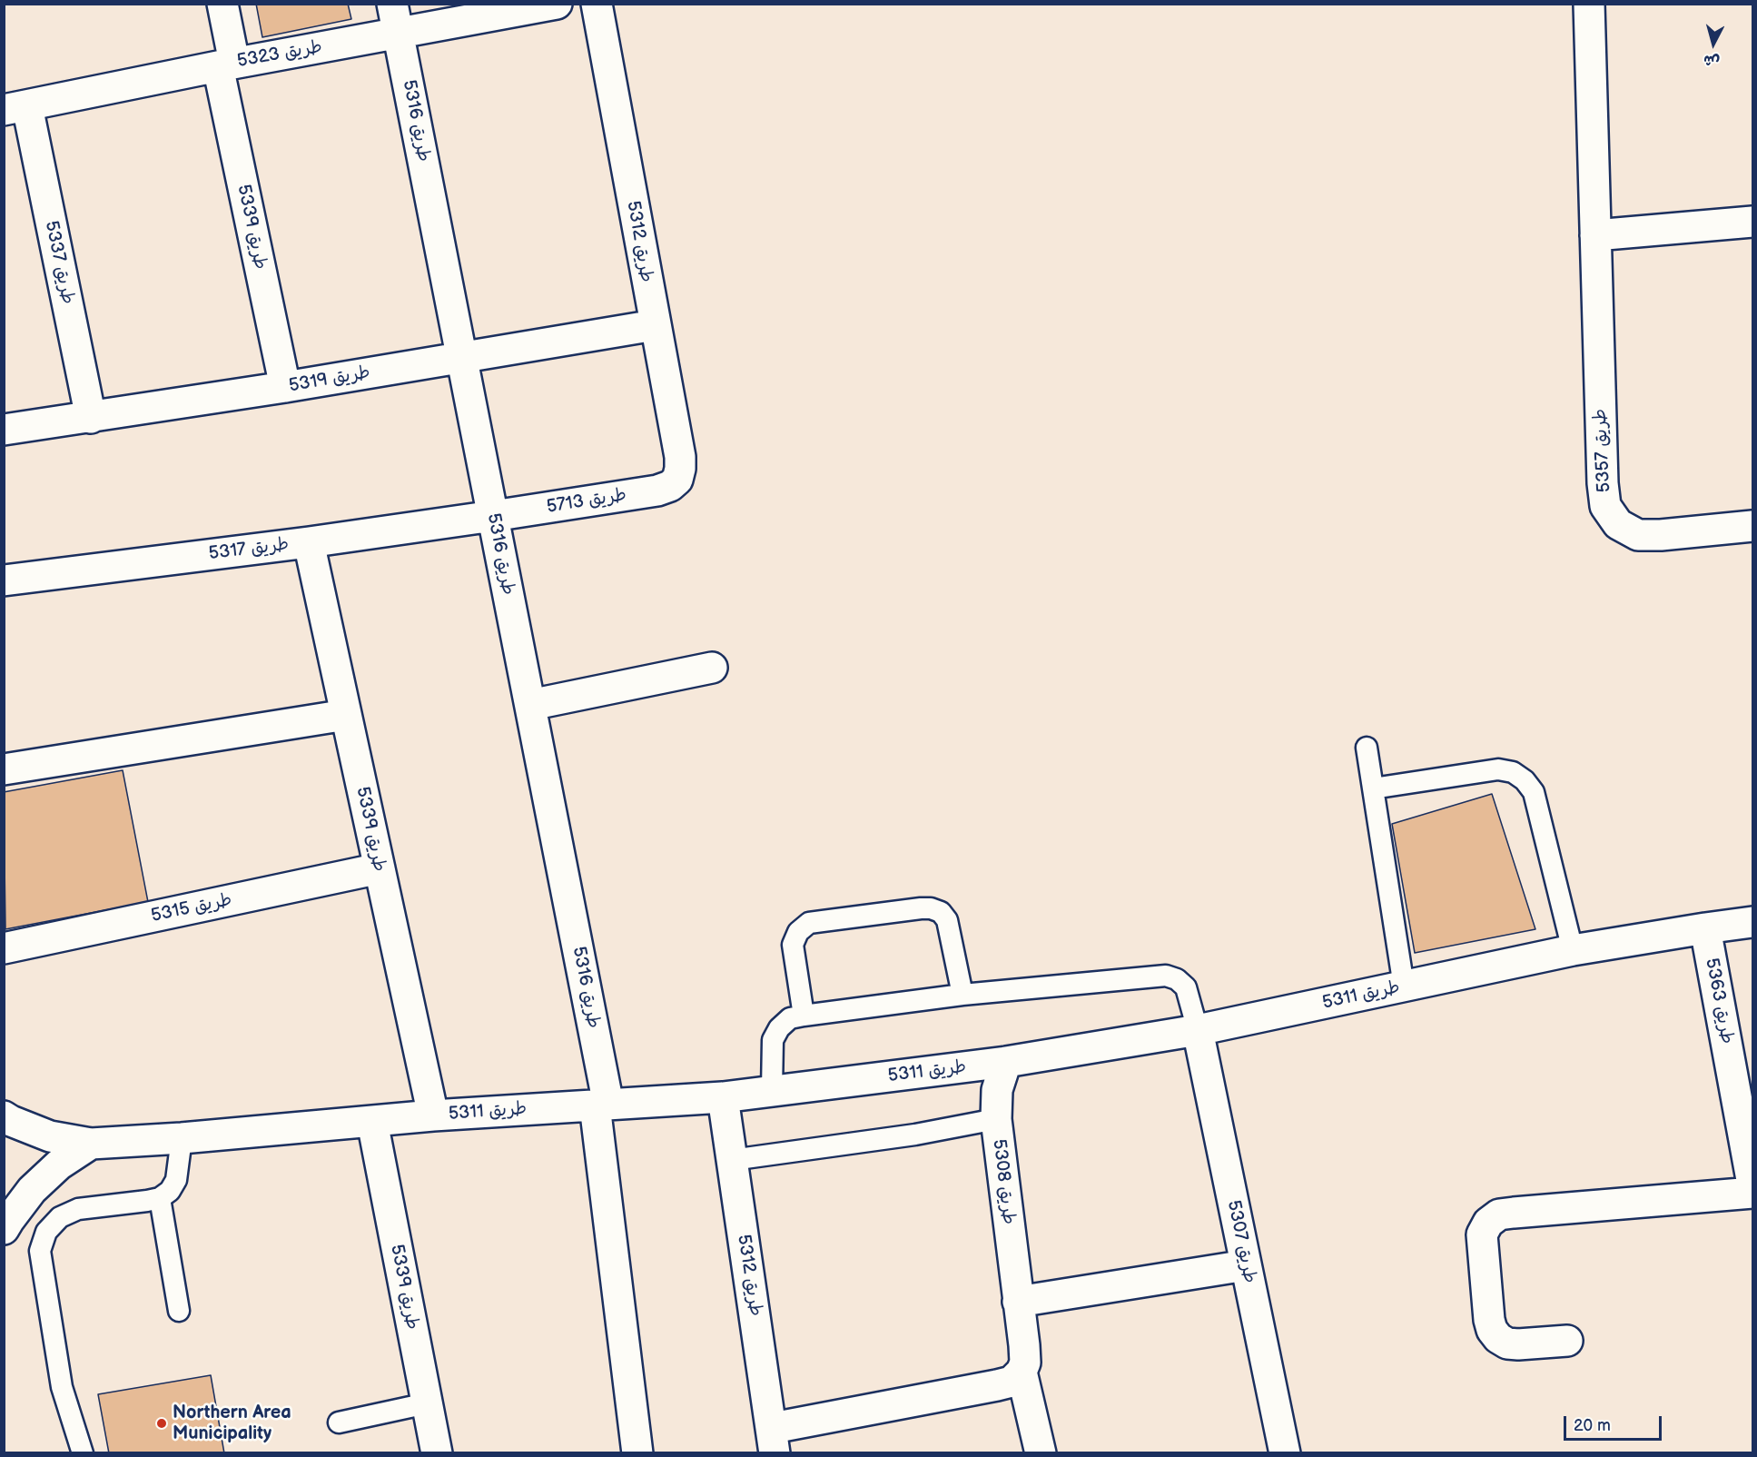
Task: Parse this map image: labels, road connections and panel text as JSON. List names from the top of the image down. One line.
{"streets":{"street":["طريق 5323","طريق 5316","طريق 5339","طريق 5312","طريق 5337","طريق 5319","طريق 5357","طريق 5713","طريق 5317","طريق 5315","طريق 5311","طريق 5363","طريق 5308","طريق 5307"]},"crossings":[["طريق 5323","طريق 5316"],["طريق 5323","طريق 5339"],["طريق 5323","طريق 5337"],["طريق 5316","طريق 5319"],["طريق 5316","طريق 5713"],["طريق 5316","طريق 5317"],["طريق 5316","طريق 5311"],["طريق 5339","طريق 5319"],["طريق 5339","طريق 5317"],["طريق 5339","طريق 5315"],["طريق 5339","طريق 5311"],["طريق 5312","طريق 5319"],["طريق 5312","طريق 5713"],["طريق 5312","طريق 5311"],["طريق 5337","طريق 5319"],["طريق 5713","طريق 5317"],["طريق 5311","طريق 5363"],["طريق 5311","طريق 5308"],["طريق 5311","طريق 5307"]],"places":["Northern Area Municipality"],"scale_bar":"20 m","north":"bottom"}
